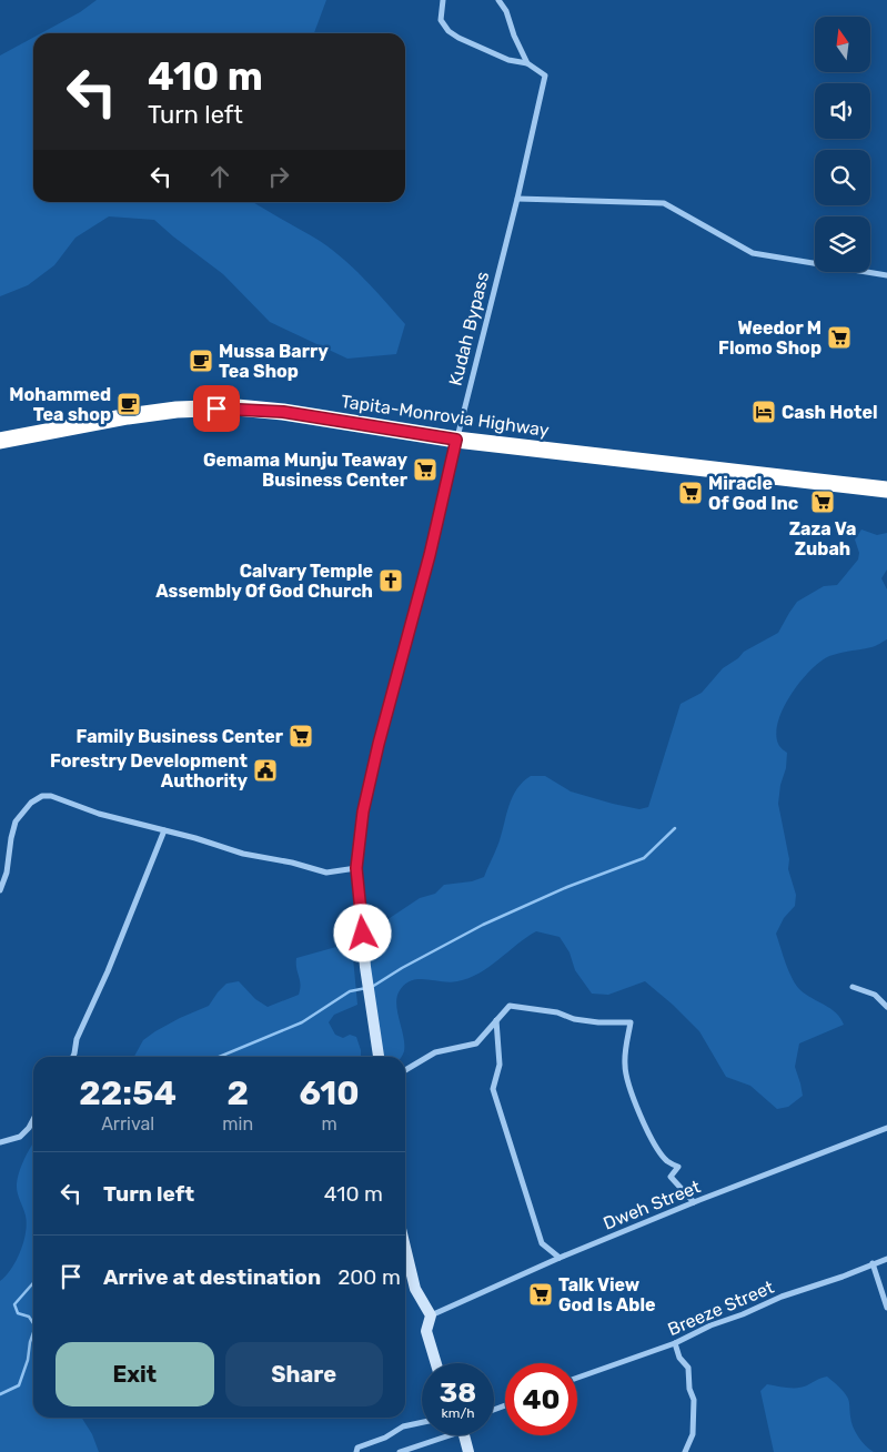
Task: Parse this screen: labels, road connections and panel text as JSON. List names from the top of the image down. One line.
{"streets":{"highway":["Tapita-Monrovia Highway"],"street":["Kudah Bypass","Dweh Street","Breeze Street"]},"crossings":[["Kudah Bypass","Tapita-Monrovia Highway"]],"places":{"supermarket":["Weedor M Flomo Shop","Gemama Munju Teaway Business Center","Miracle Of God Inc","Zaza Va Zubah","Family Business Center","Talk View God Is Able"],"cafe":["Mussa Barry Tea Shop","Mohammed Tea shop"],"hotel":["Cash Hotel"],"church":["Calvary Temple Assembly Of God Church"],"public building":["Forestry Development Authority"]},"north":"top","page":{"turn":["410 m","Turn left"],"eta":["22:54","Arrival","2","min","610","m"],"list":[{"name":"Turn left","value":"410 m"},{"name":"Arrive at destination","value":"200 m"}],"buttons":["Exit","Share"],"speed":"38 km/h","limit":"40"}}
